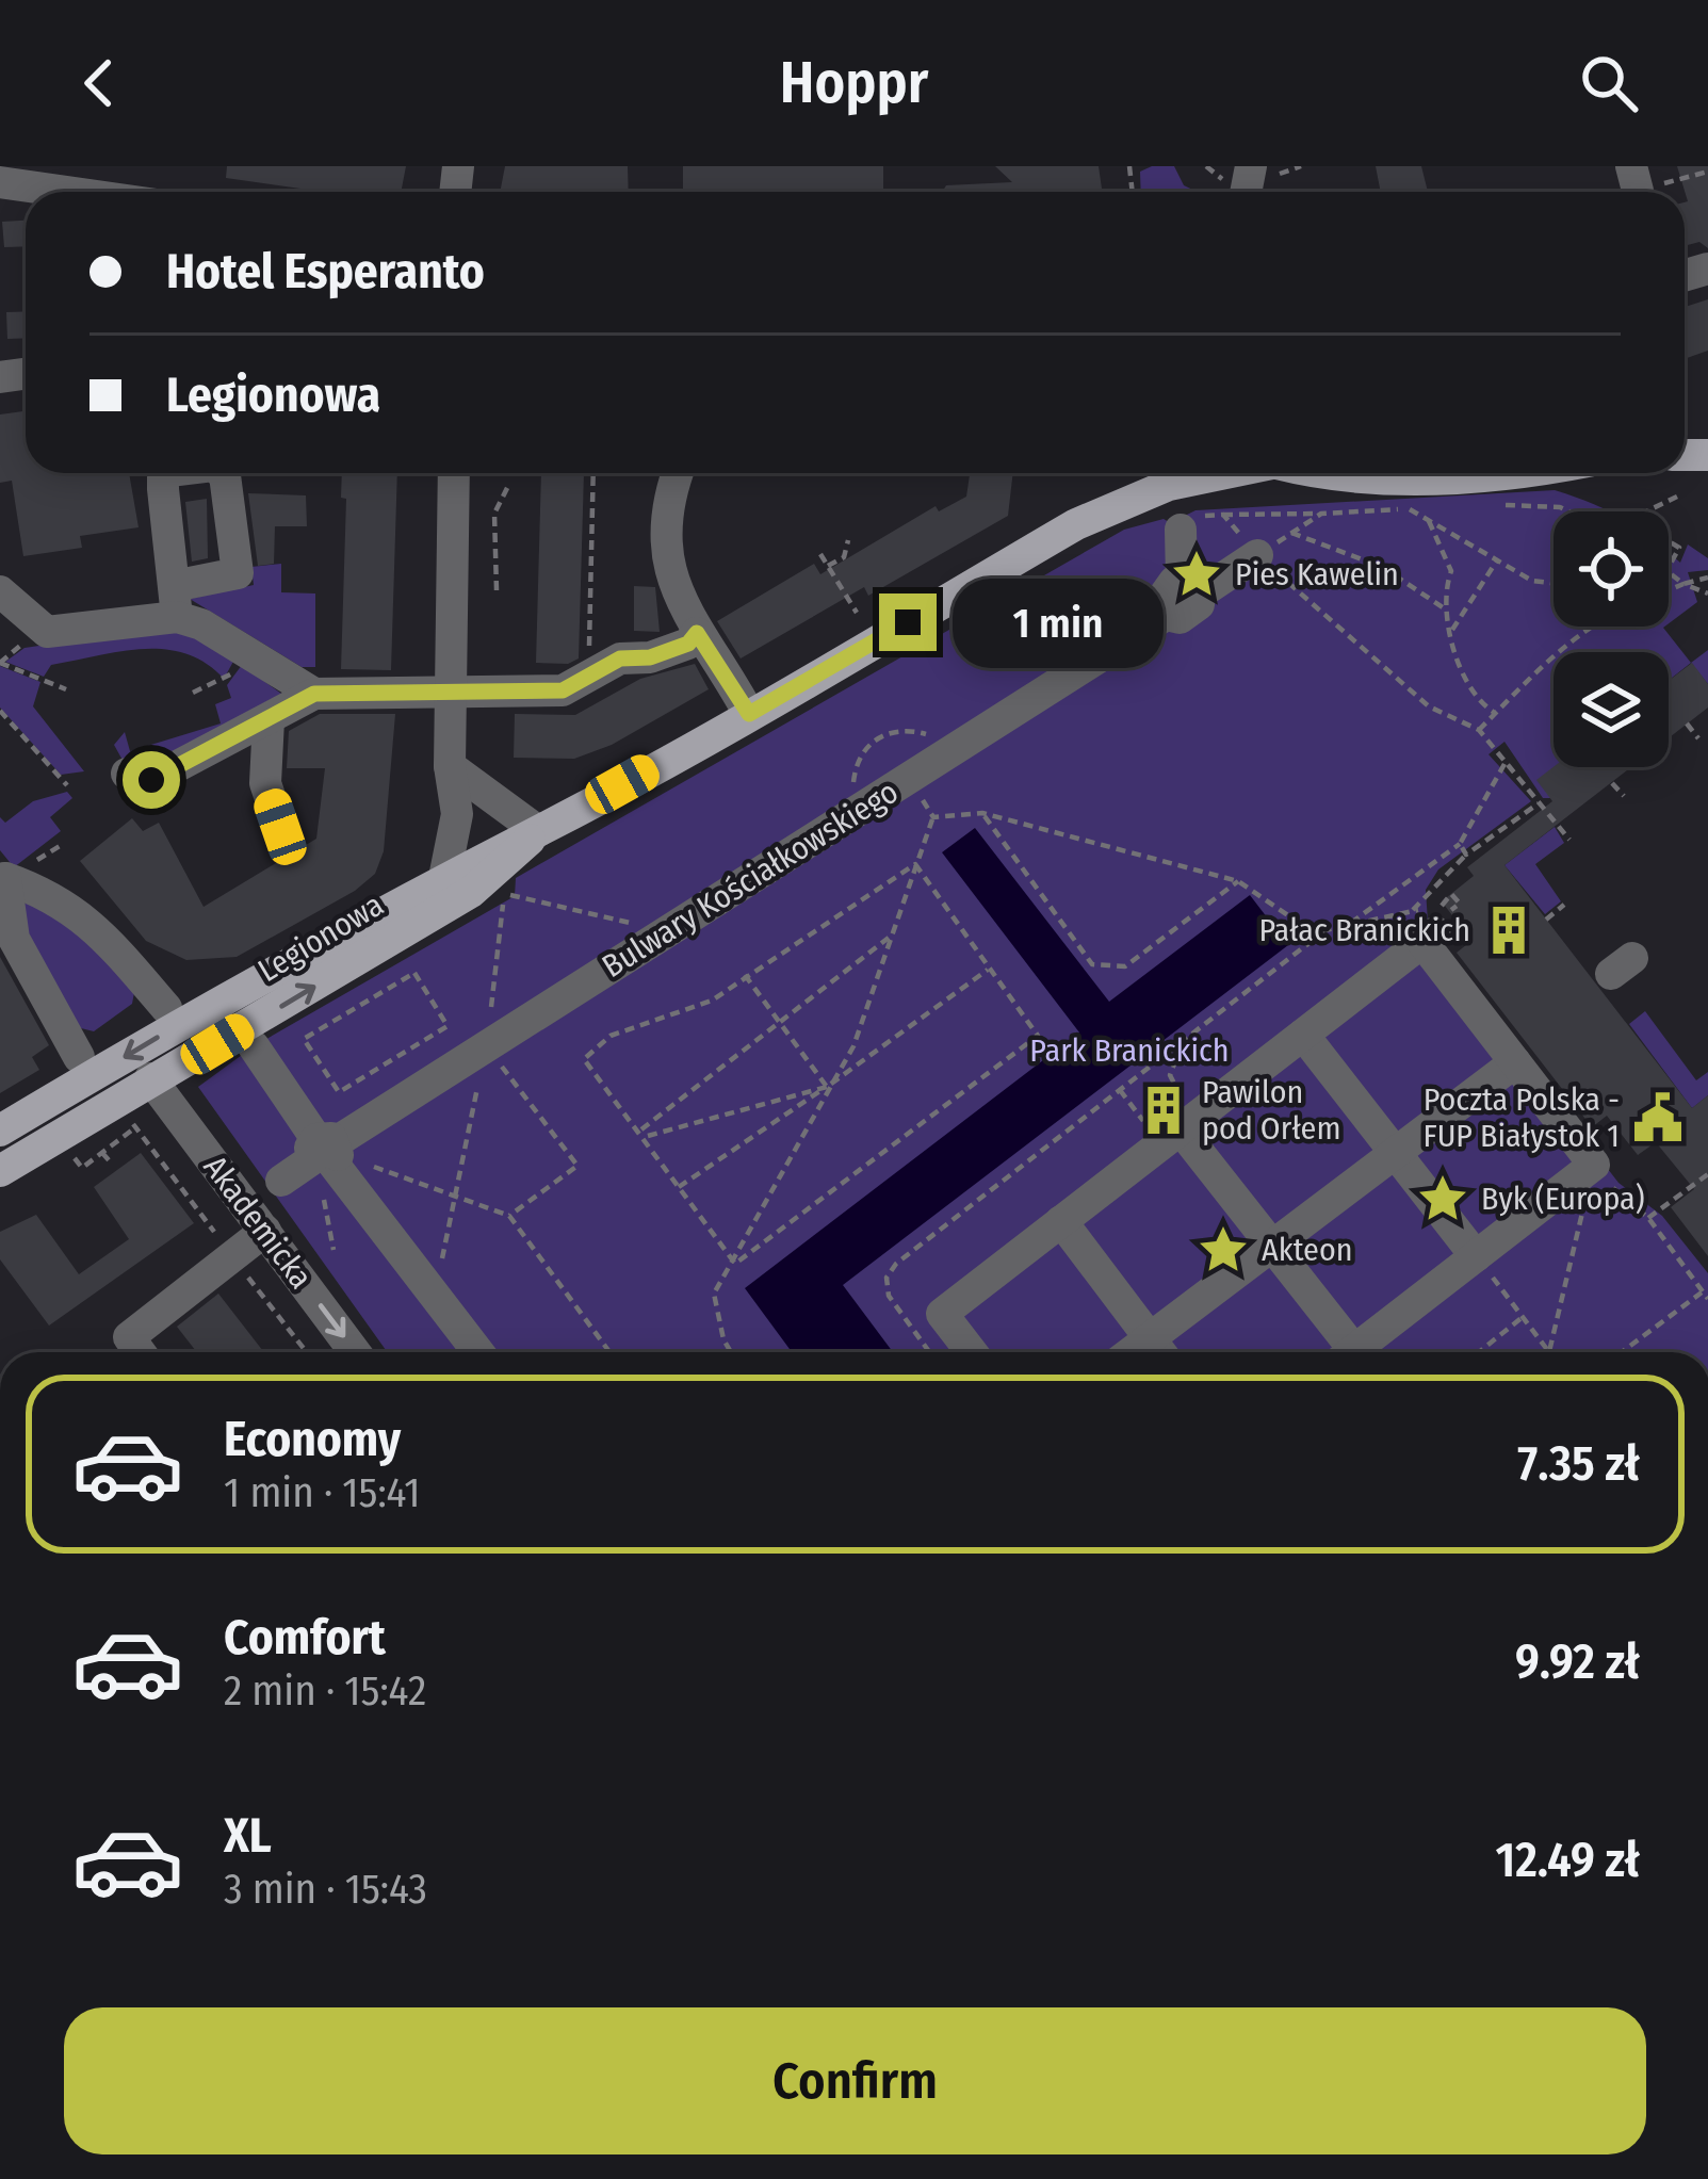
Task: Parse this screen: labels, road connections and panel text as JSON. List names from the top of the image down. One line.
{"streets":{"main road":["Legionowa"],"street":["Bulwary Kościałkowskiego","Akademicka"]},"crossings":[["Legionowa","Akademicka"]],"parks":["Park Branickich"],"places":{"place":["Pies Kawelin","Byk (Europa)","Akteon"],"building":["Pałac Branickich","Pawilon pod Orłem"],"public building":["Poczta Polska - FUP Białystok 1"]},"page":{"header":"Hoppr","banner":["Hotel Esperanto","Legionowa"],"bubble":"1 min","list":[{"name":"Economy","note":"1 min · 15:41","value":"7.35 zł"},{"name":"Comfort","note":"2 min · 15:42","value":"9.92 zł"},{"name":"XL","note":"3 min · 15:43","value":"12.49 zł"}],"buttons":"Confirm"}}
